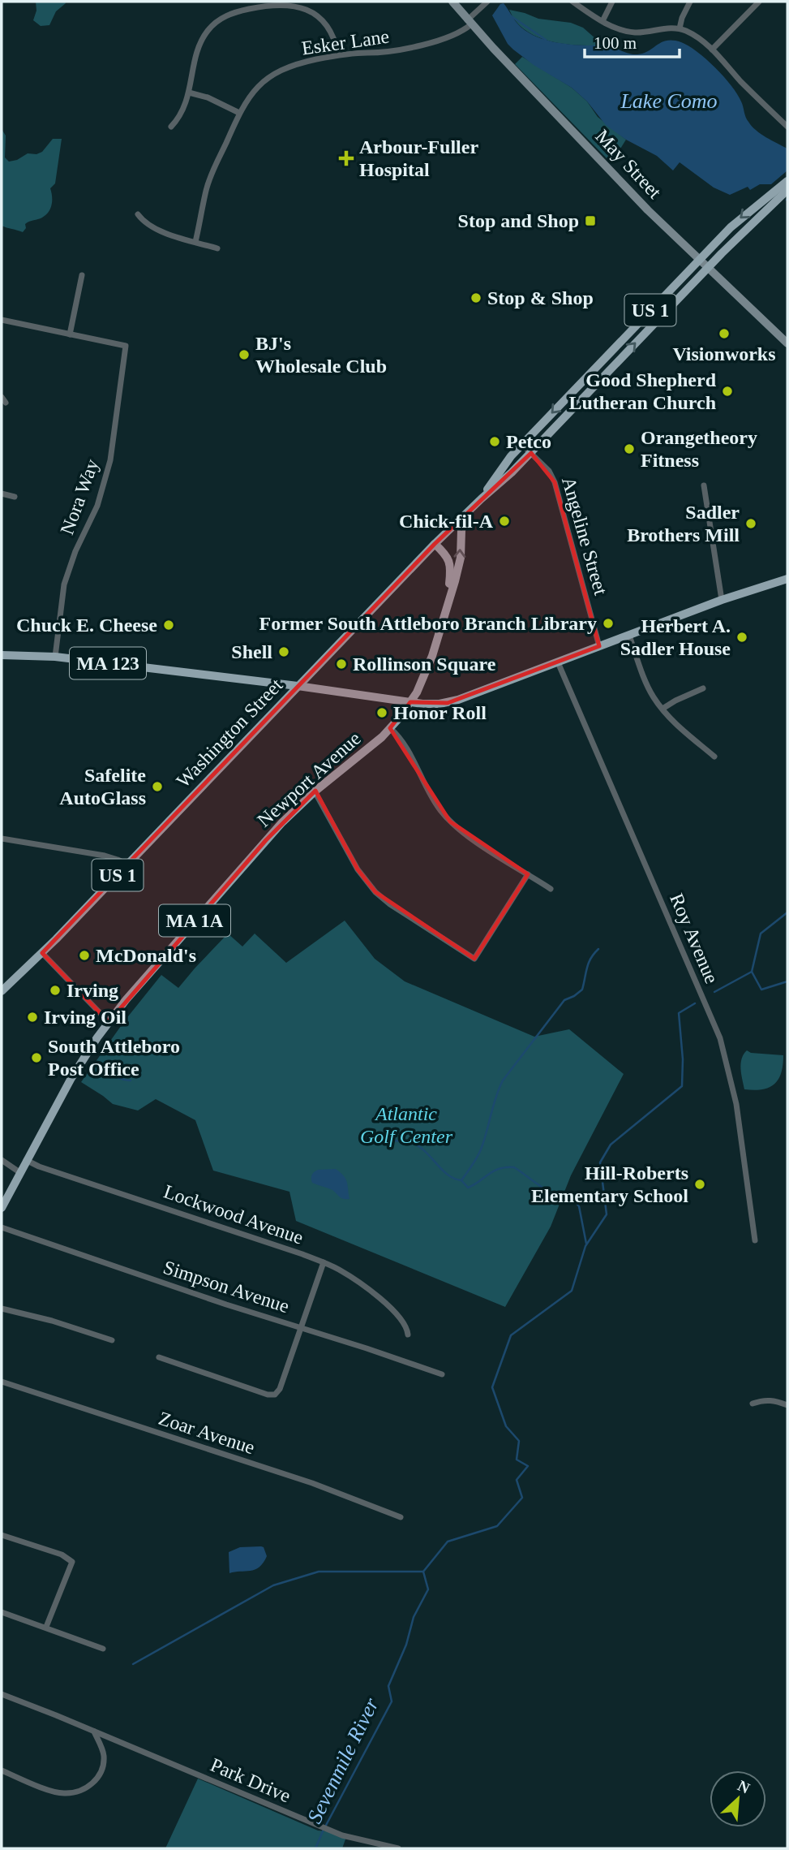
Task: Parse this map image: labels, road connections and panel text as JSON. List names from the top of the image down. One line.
{"streets":{"main road":["US 1","MA 123","Washington Street","Newport Avenue","MA 1A"],"street":["Esker Lane","May Street","Nora Way","Angeline Street","Roy Avenue","Lockwood Avenue","Simpson Avenue","Zoar Avenue","Park Drive"]},"crossings":[["Esker Lane","May Street"],["May Street","Washington Street"],["Nora Way","MA 123"],["Angeline Street","MA 123"],["Angeline Street","Washington Street"],["MA 123","Washington Street"],["MA 123","Newport Avenue"],["MA 123","MA 1A"],["MA 123","Roy Avenue"],["Washington Street","MA 1A"],["Newport Avenue","MA 1A"],["Newport Avenue","Lockwood Avenue"]],"water":["Lake Como","Sevenmile River"],"parks":["Atlantic Golf Center"],"places":{"health":["Arbour-Fuller Hospital"],"transit":["Stop and Shop"],"other":["Stop & Shop","Visionworks","BJ's Wholesale Club","Good Shepherd Lutheran Church","Petco","Orangetheory Fitness","Chick-fil-A","Sadler Brothers Mill","Former South Attleboro Branch Library","Chuck E. Cheese","Herbert A. Sadler House","Shell","Rollinson Square","Honor Roll","Safelite AutoGlass","McDonald's","Irving","Irving Oil","South Attleboro Post Office","Hill-Roberts Elementary School"]},"scale_bar":"100 m","north":"top right"}
